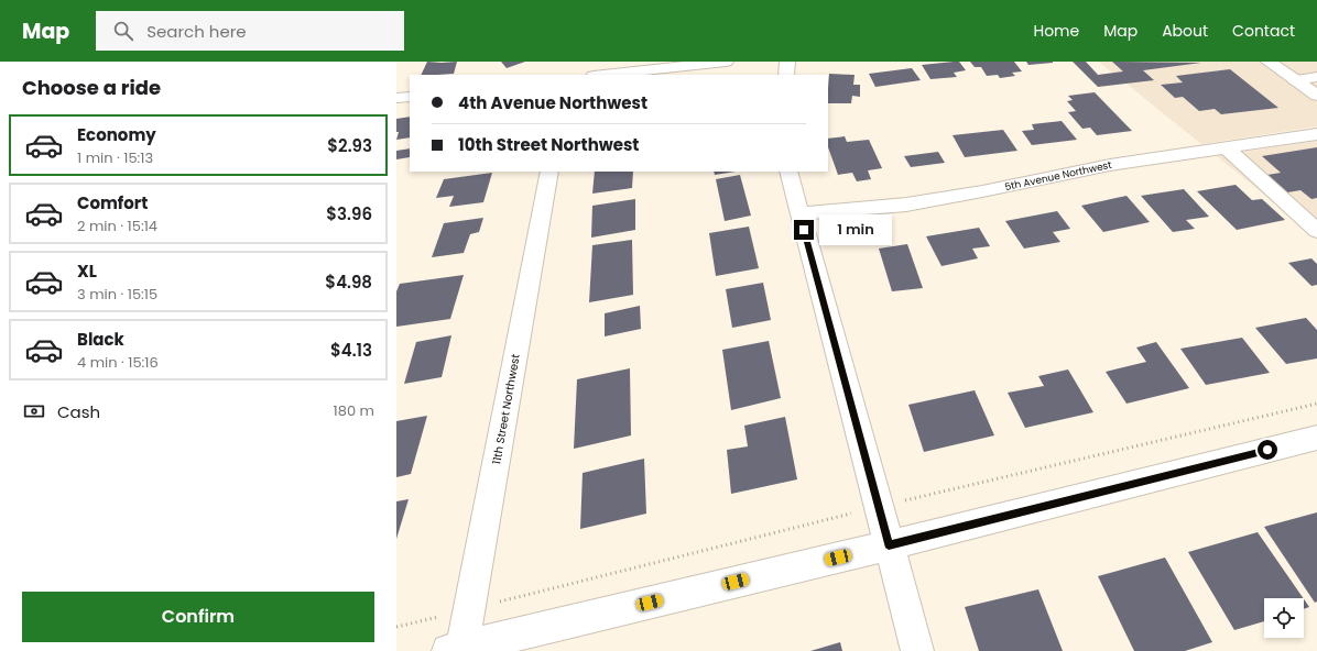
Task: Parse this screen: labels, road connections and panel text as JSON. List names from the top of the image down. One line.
{"streets":{"street":["5th Avenue Northwest","11th Street Northwest"]},"page":{"header":"Map","search":"Search here","nav":["Home","Map","About","Contact"],"heading":"Choose a ride","banner":["4th Avenue Northwest","10th Street Northwest"],"list":[{"name":"Economy","note":"1 min · 15:13","value":"$2.93"},{"name":"Comfort","note":"2 min · 15:14","value":"$3.96"},{"name":"XL","note":"3 min · 15:15","value":"$4.98"},{"name":"Black","note":"4 min · 15:16","value":"$4.13"}],"bubble":"1 min","pay":["Cash","180 m"],"buttons":"Confirm"}}
